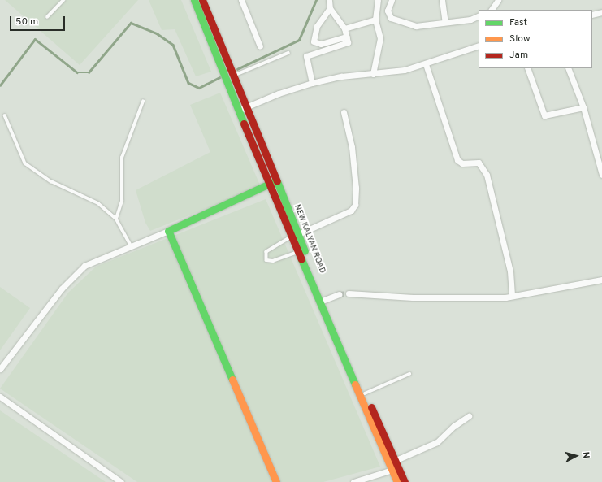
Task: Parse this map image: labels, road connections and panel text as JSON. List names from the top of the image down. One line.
{"streets":{"street":["NEW KALYAN ROAD"]},"legend":["Fast","Slow","Jam"],"scale_bar":"50 m","north":"right"}
